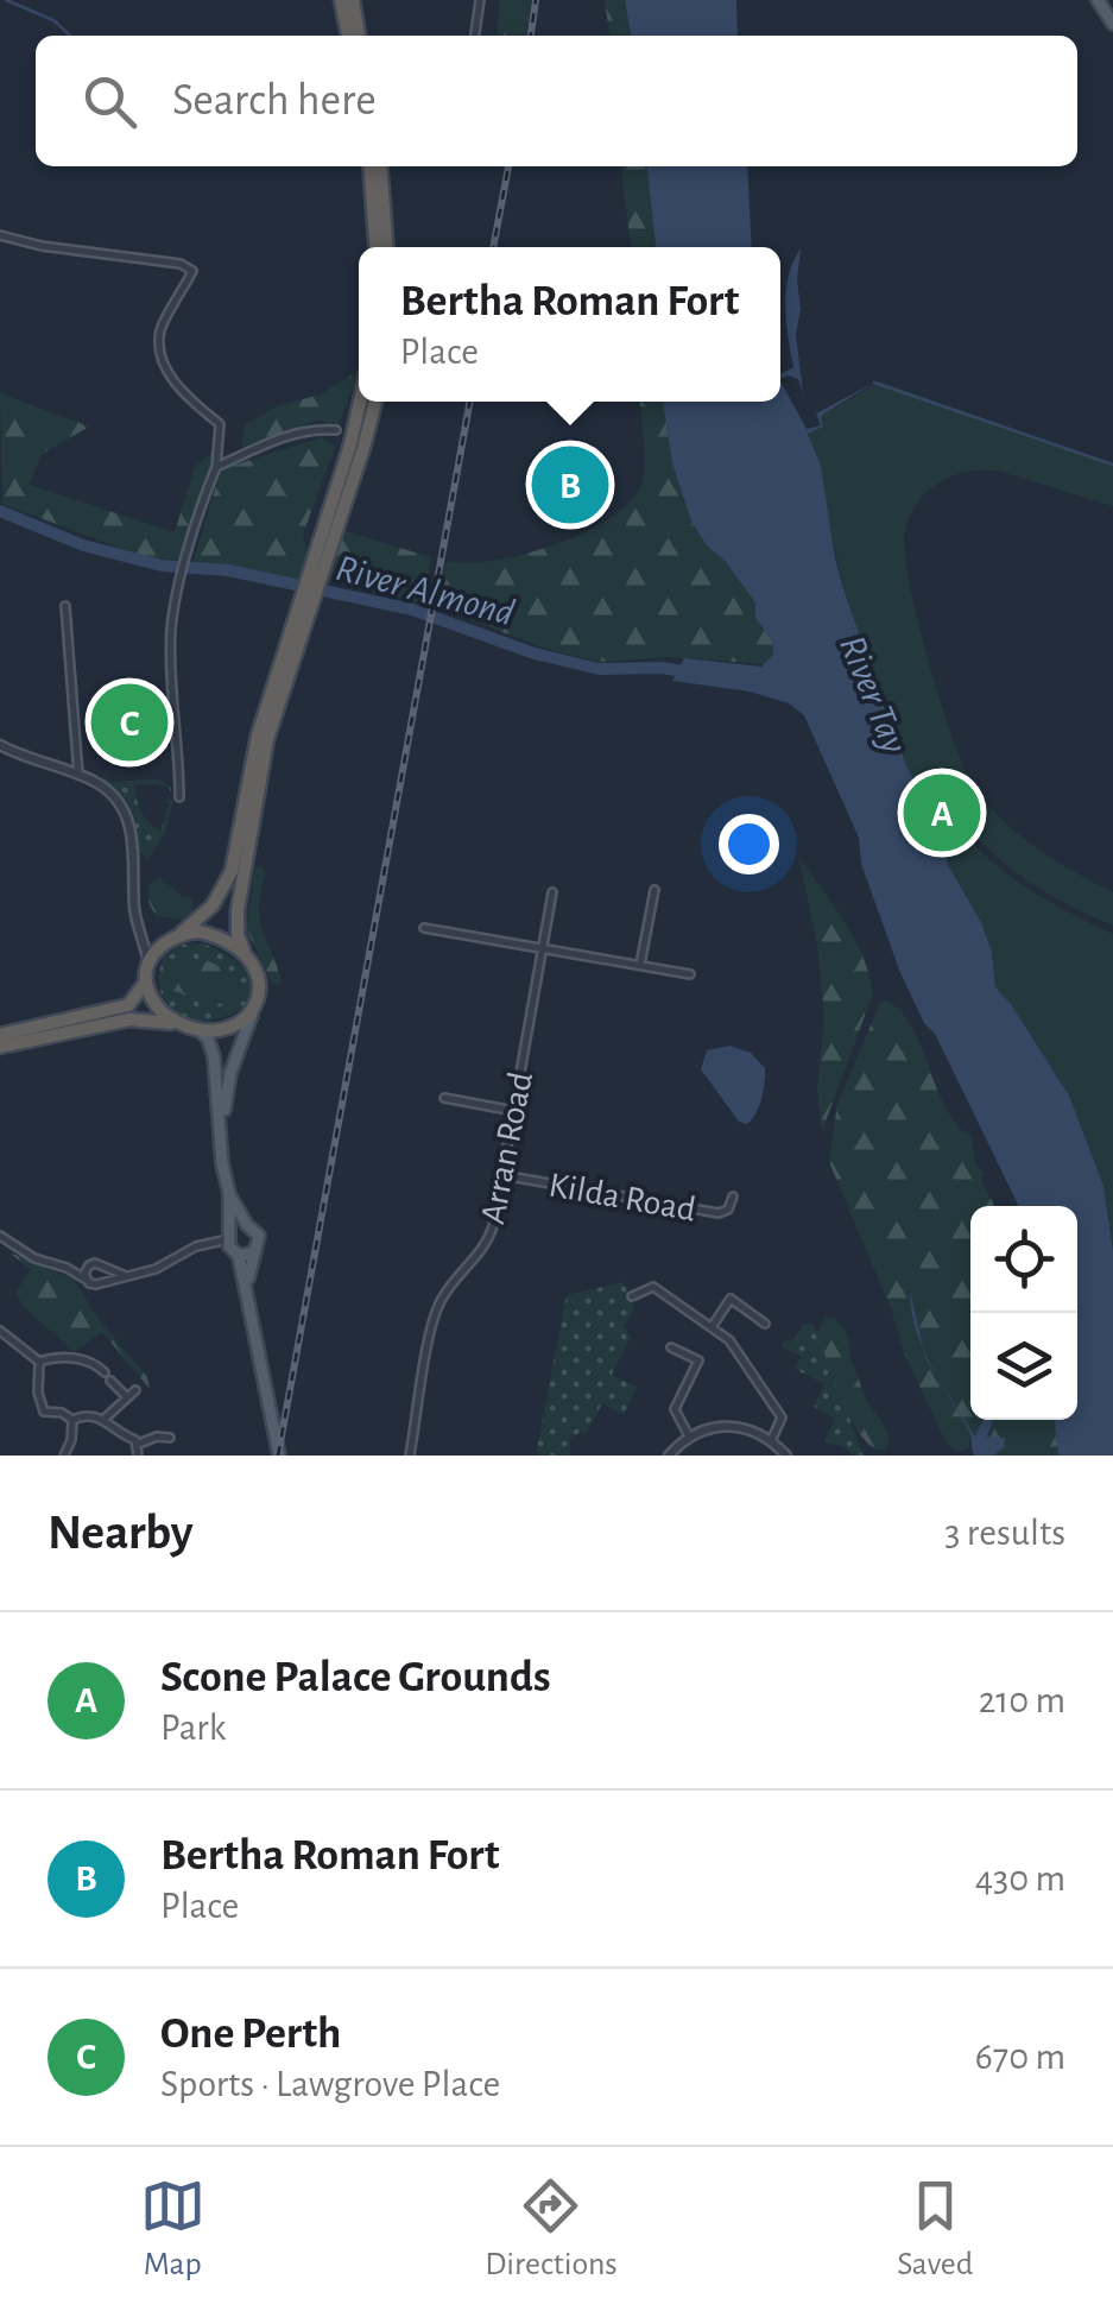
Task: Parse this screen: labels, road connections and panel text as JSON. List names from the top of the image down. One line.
{"streets":{"street":["Arran Road","Kilda Road"]},"crossings":[["Arran Road","Kilda Road"]],"water":["River Almond","River Tay"],"page":{"search":"Search here","popup":["Bertha Roman Fort","Place"],"pins":["B","C","A"],"heading":["Nearby","3 results"],"list":[{"mark":"A","name":"Scone Palace Grounds","note":"Park","value":"210 m"},{"mark":"B","name":"Bertha Roman Fort","note":"Place","value":"430 m"},{"mark":"C","name":"One Perth","note":"Sports · Lawgrove Place","value":"670 m"}],"nav":["Map","Directions","Saved"]}}
